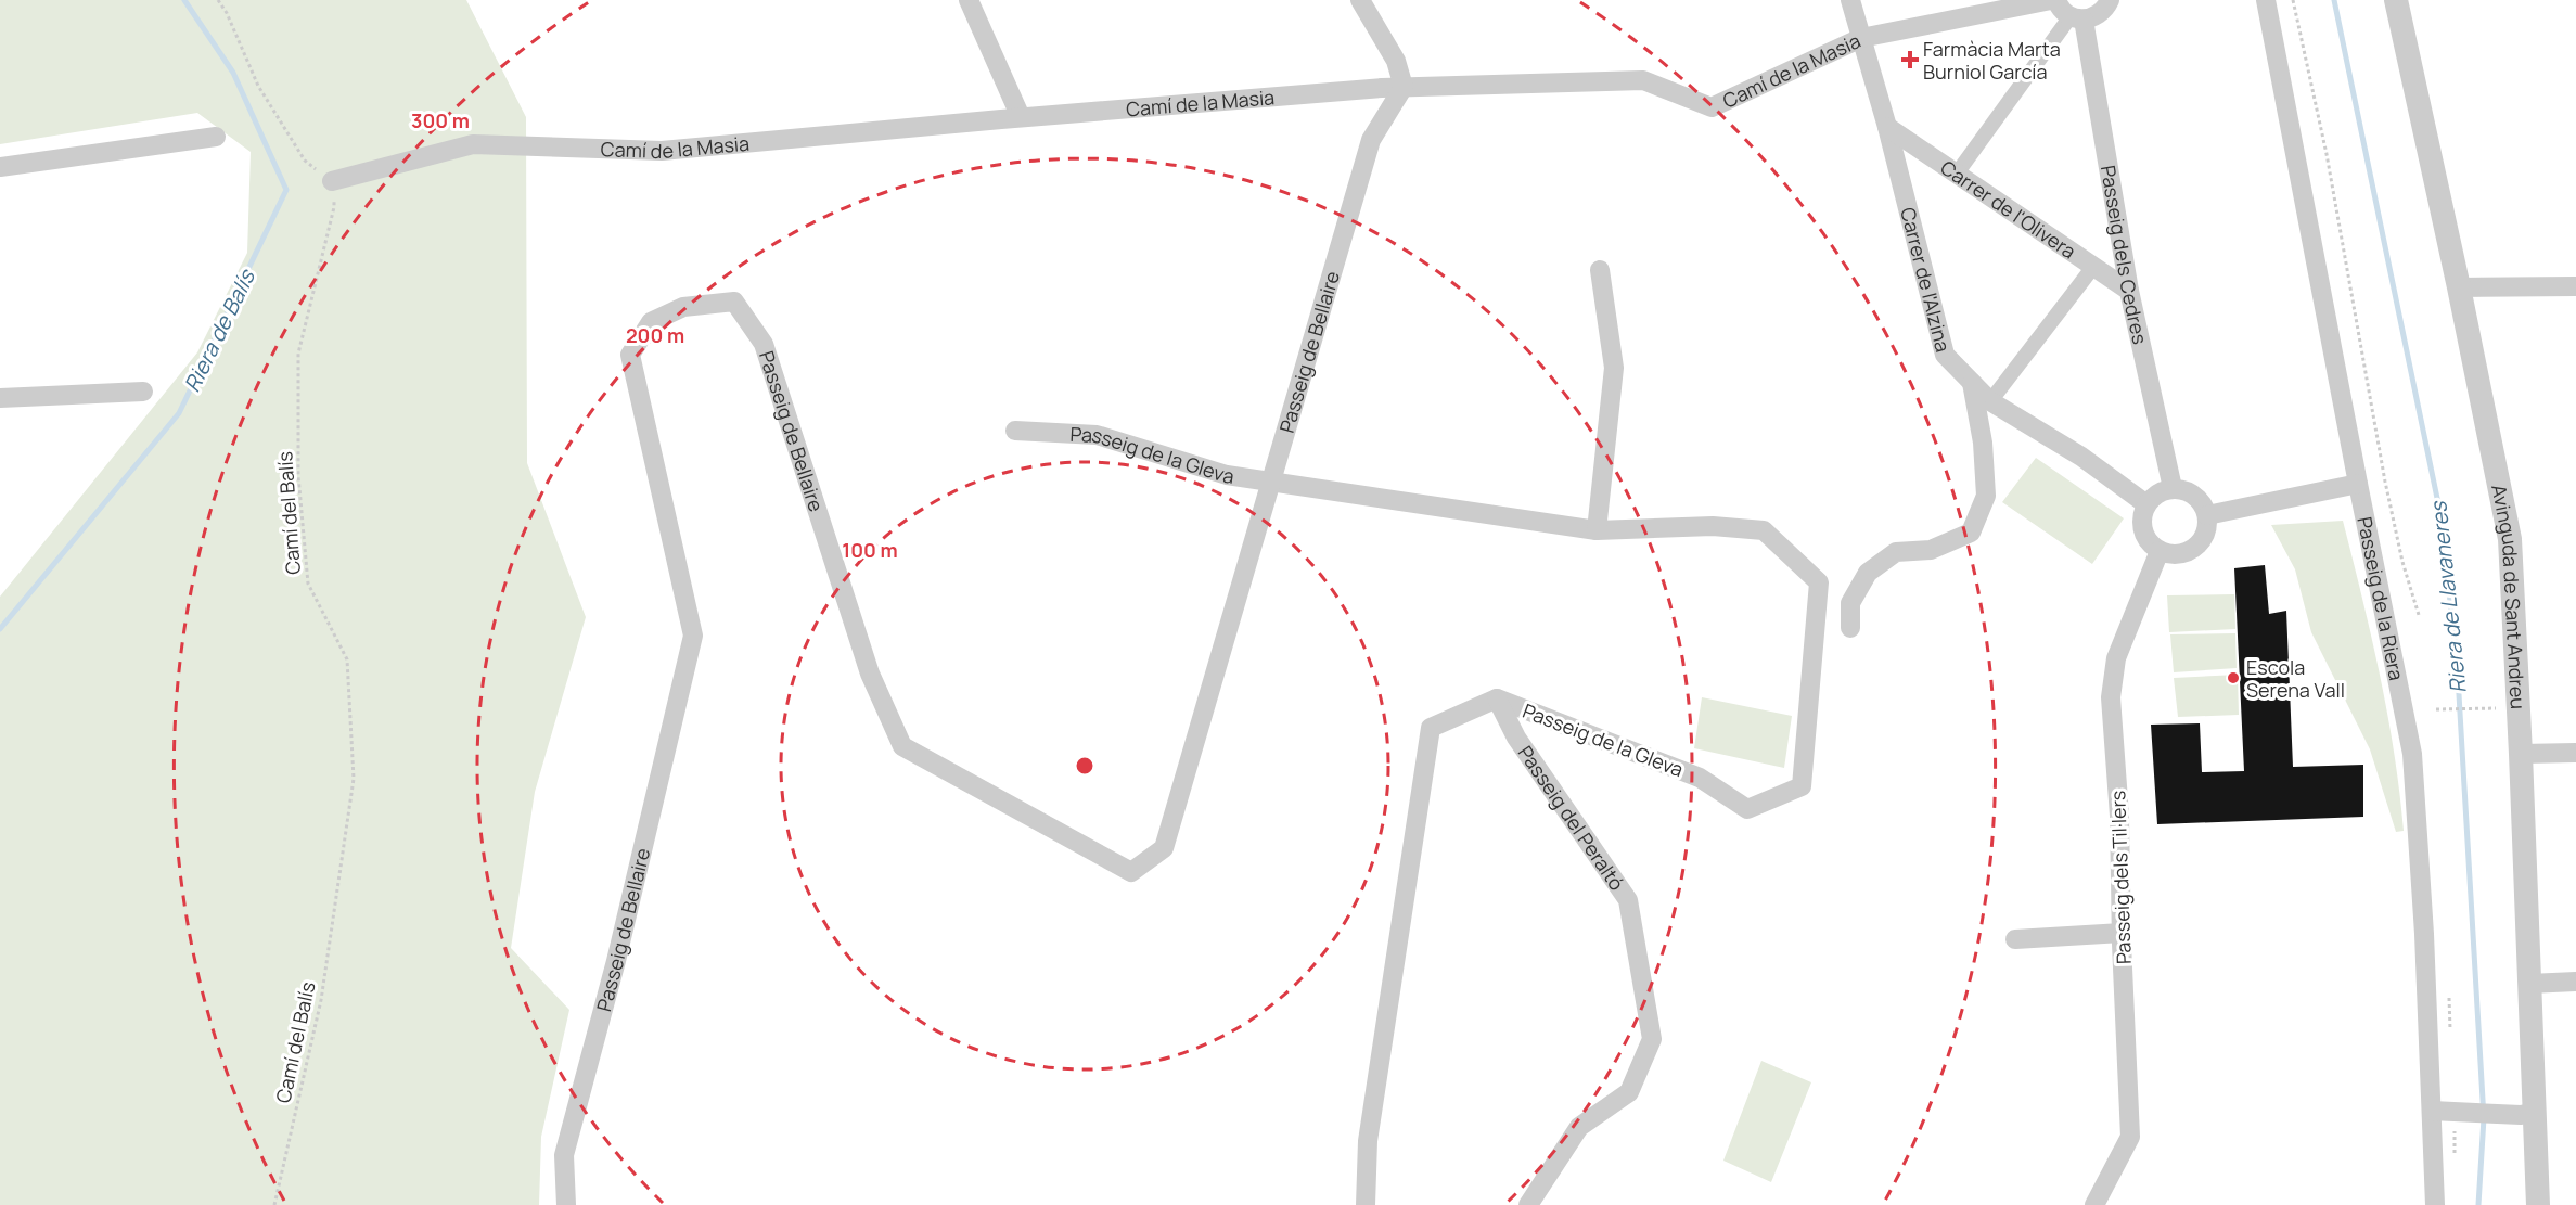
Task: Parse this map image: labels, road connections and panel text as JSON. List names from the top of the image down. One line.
{"streets":{"street":["Camí de la Masia","Carrer de l'Olivera","Passeig dels Cedres","Carrer de l'Alzina","Passeig de Bellaire","Passeig de la Gleva","Avinguda de Sant Andreu","Passeig de la Riera","Passeig del Peraltó","Passeig dels Til·lers"],"path":["Camí del Balís"]},"crossings":[["Camí de la Masia","Carrer de l'Alzina"],["Camí de la Masia","Passeig de Bellaire"],["Camí de la Masia","Camí del Balís"],["Carrer de l'Olivera","Passeig dels Cedres"],["Carrer de l'Olivera","Carrer de l'Alzina"],["Passeig dels Cedres","Carrer de l'Alzina"],["Passeig dels Cedres","Passeig dels Til·lers"],["Carrer de l'Alzina","Passeig dels Til·lers"],["Passeig de Bellaire","Passeig de la Gleva"],["Passeig de la Gleva","Passeig del Peraltó"]],"water":["Riera de Balís","Riera de Llavaneres"],"places":{"health":["Farmàcia Marta Burniol García"],"other":["Escola Serena Vall"]},"rings":["300 m","200 m","100 m"]}
